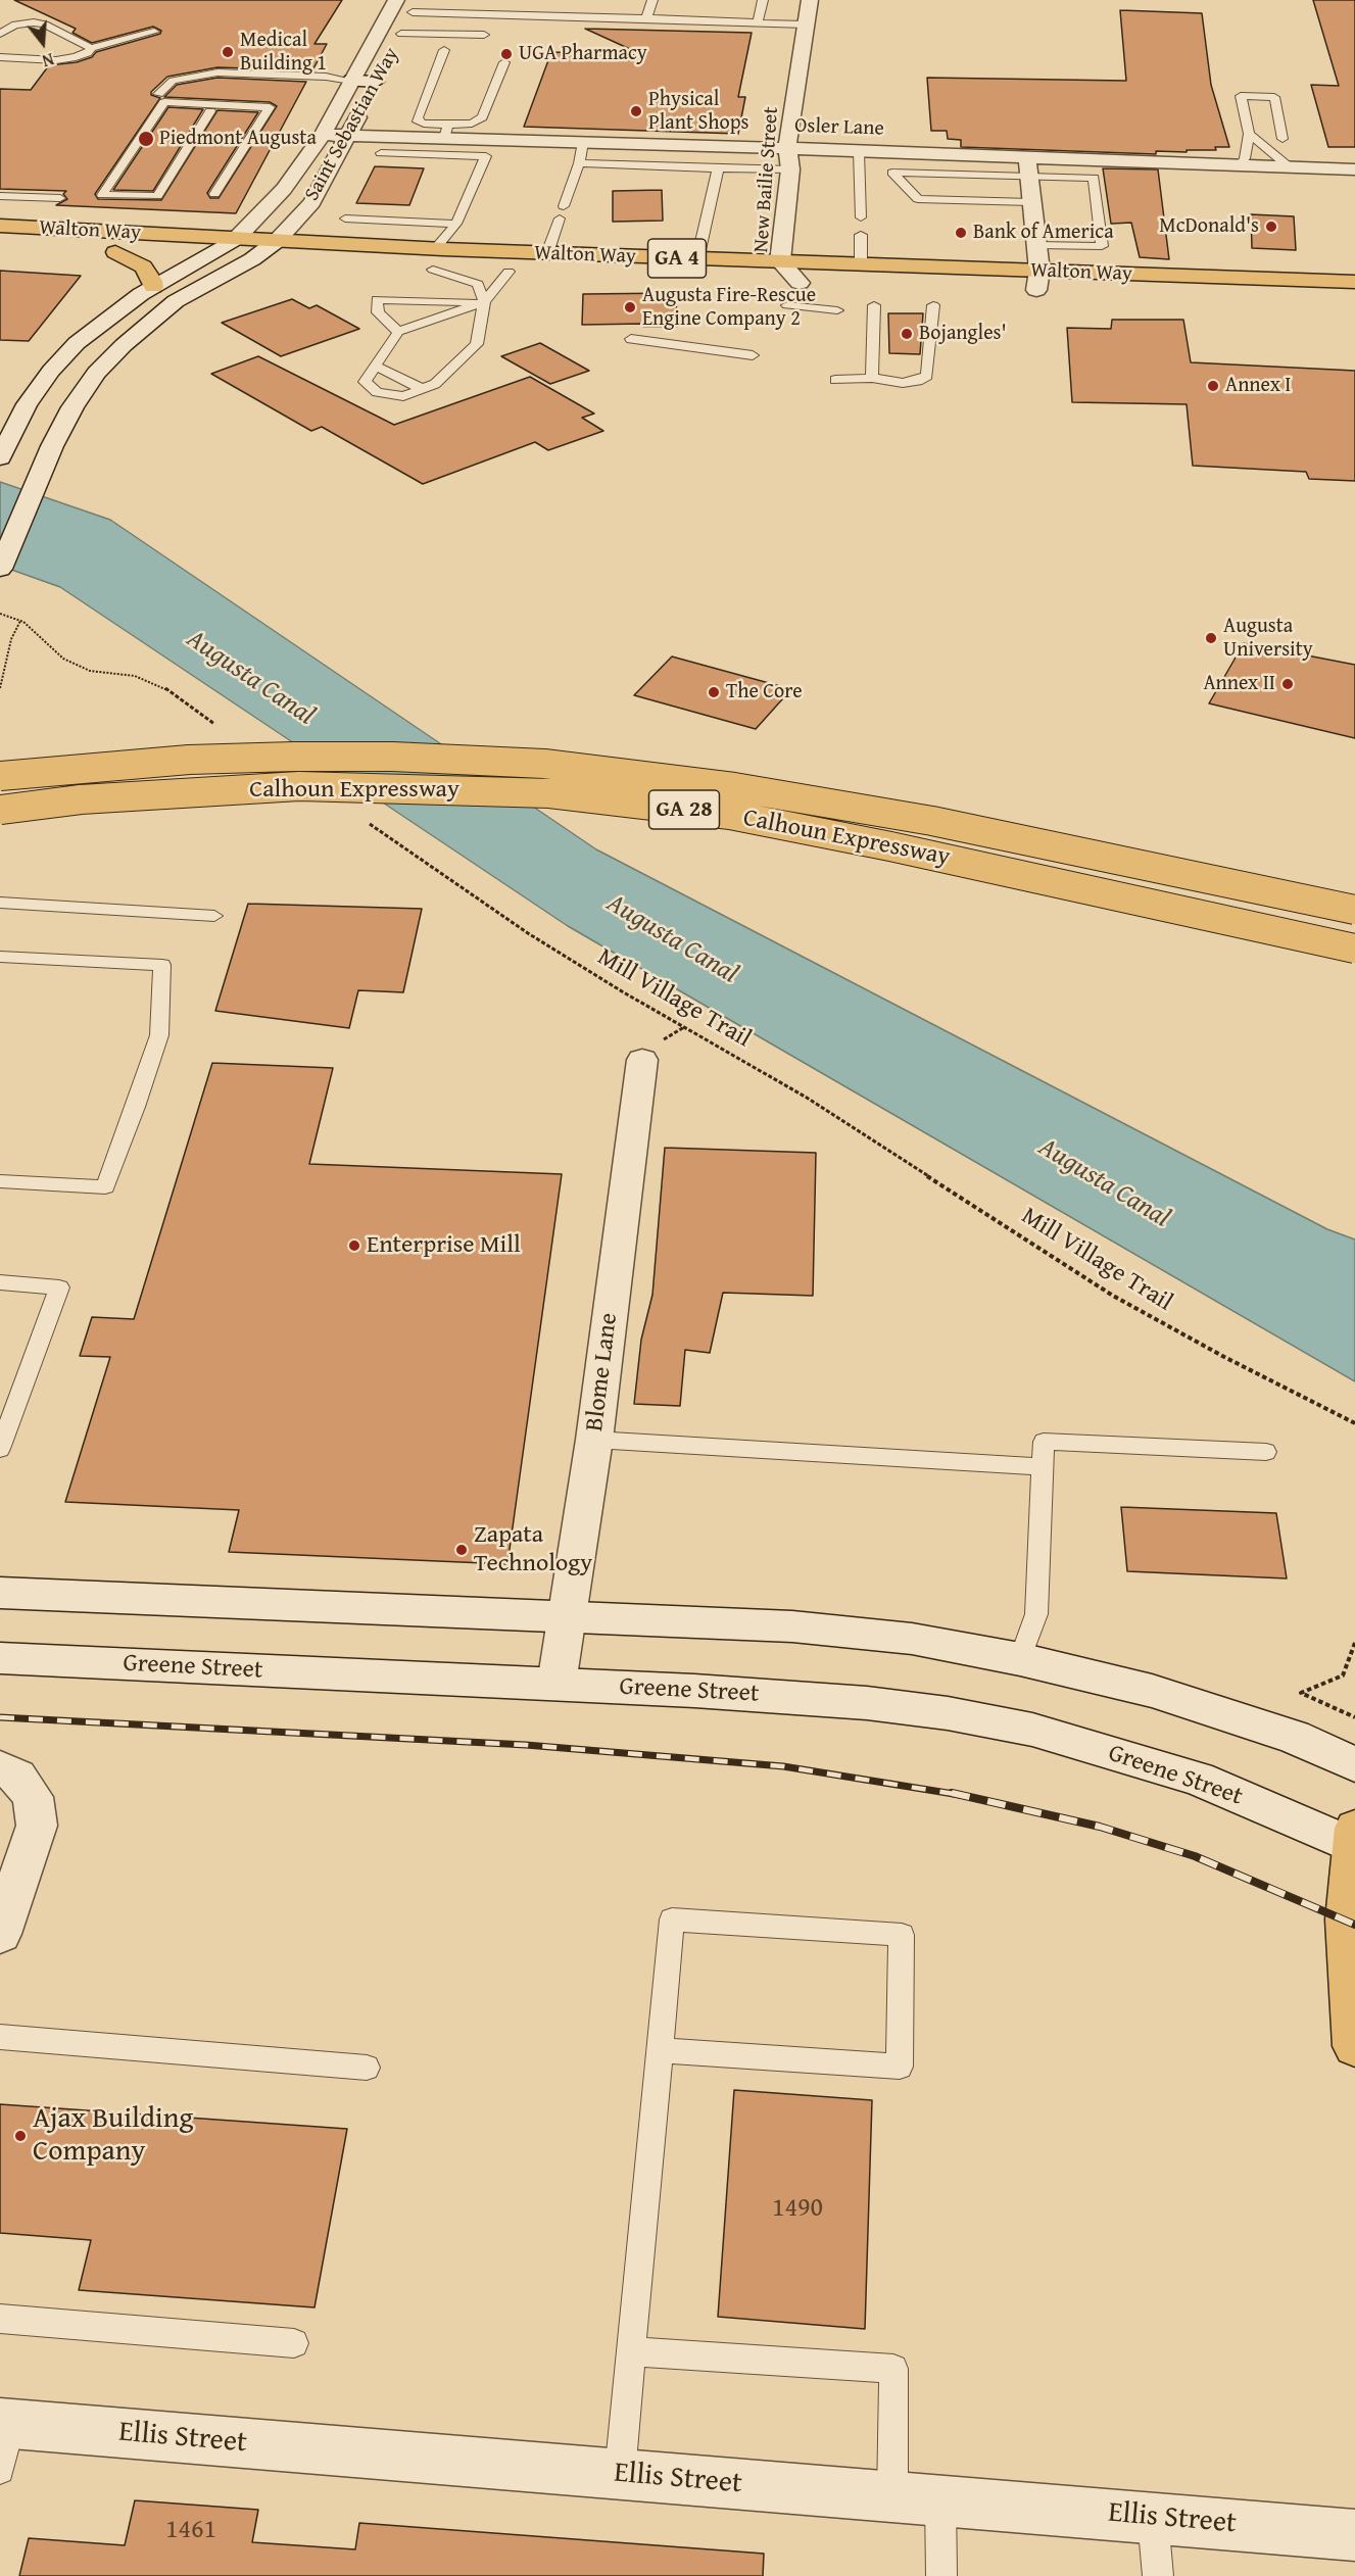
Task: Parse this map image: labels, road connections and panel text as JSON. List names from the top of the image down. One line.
{"streets":{"main road":["Walton Way","GA 4","Calhoun Expressway","GA 28"],"street":["Saint Sebastian Way","Osler Lane","New Bailie Street","Blome Lane","Greene Street","Ellis Street"],"path":["Mill Village Trail"]},"crossings":[["Saint Sebastian Way","Osler Lane"],["Saint Sebastian Way","Walton Way"],["Osler Lane","New Bailie Street"],["New Bailie Street","Walton Way"],["Blome Lane","Greene Street"]],"water":["Augusta Canal"],"places":["Medical Building 1","UGA Pharmacy","Physical Plant Shops","Piedmont Augusta","McDonald's","Bank of America","Augusta Fire-Rescue Engine Company 2","Bojangles'","Annex I","Augusta University","Annex II","The Core","Enterprise Mill","Zapata Technology","Ajax Building Company"],"house_numbers":["1490","1461"],"north":"bottom"}
